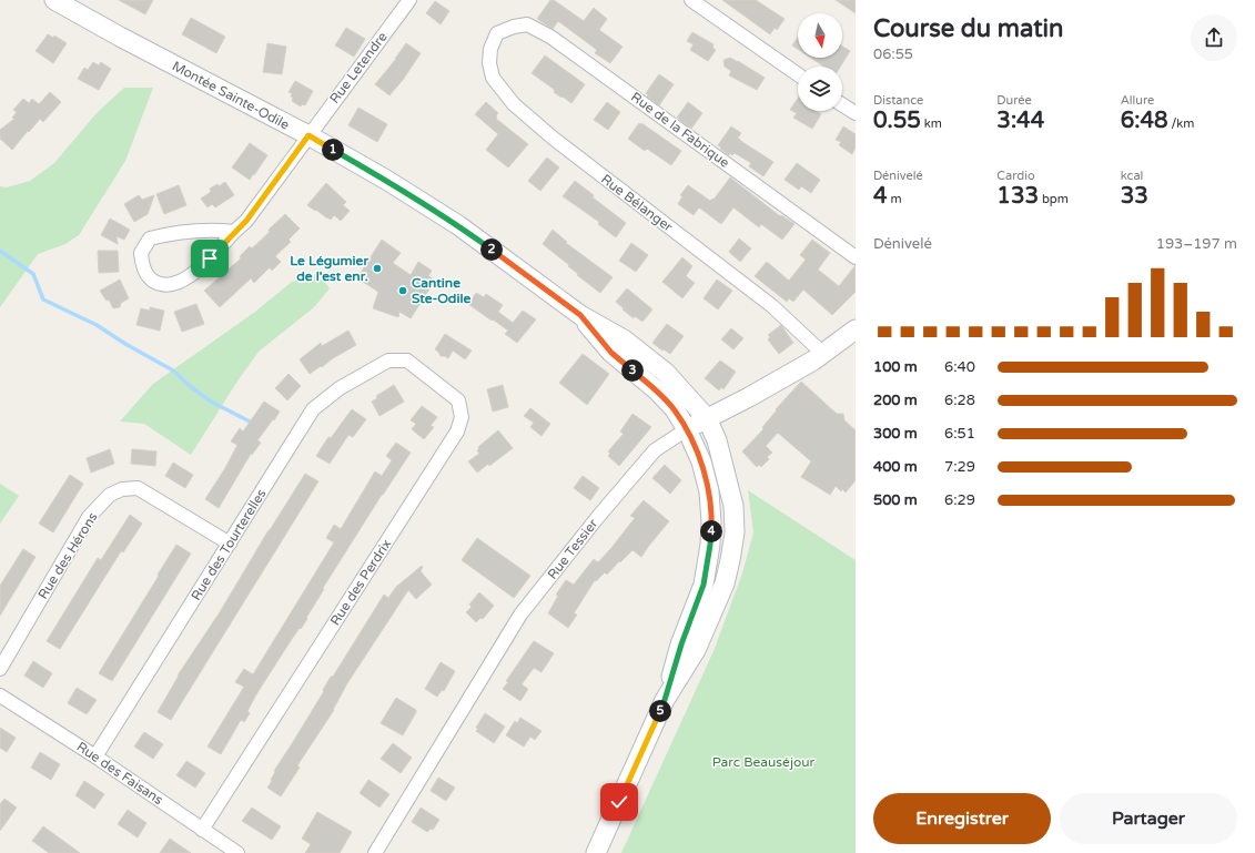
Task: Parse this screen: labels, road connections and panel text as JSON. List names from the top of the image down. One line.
{"streets":{"main road":["Montée Sainte-Odile","Rue Tessier"],"street":["Rue Letendre","Rue de la Fabrique","Rue Bélanger","Rue des Tourterelles","Rue des Hérons","Rue des Perdrix","Rue des Faisans"]},"crossings":[["Rue Letendre","Montée Sainte-Odile"],["Montée Sainte-Odile","Rue Tessier"],["Rue de la Fabrique","Rue Bélanger"],["Rue Bélanger","Rue Tessier"],["Rue des Tourterelles","Rue des Hérons"],["Rue des Tourterelles","Rue des Perdrix"],["Rue des Tourterelles","Rue des Faisans"],["Rue des Perdrix","Rue des Faisans"]],"parks":["Parc Beauséjour"],"places":["Le Légumier de l'est enr.","Cantine Ste-Odile"],"north":"bottom","page":{"heading":["Course du matin","06:55"],"stats":[["Distance","0.55 km"],["Durée","3:44"],["Allure","6:48 /km"],["Dénivelé","4 m"],["Cardio","133 bpm"],["kcal","33"]],"pins":["1","2","3","4","5"],"chart":["Dénivelé","193–197 m"],"list":[{"name":"100 m","note":"6:40"},{"name":"200 m","note":"6:28"},{"name":"300 m","note":"6:51"},{"name":"400 m","note":"7:29"},{"name":"500 m","note":"6:29"}],"buttons":["Enregistrer","Partager"]}}
